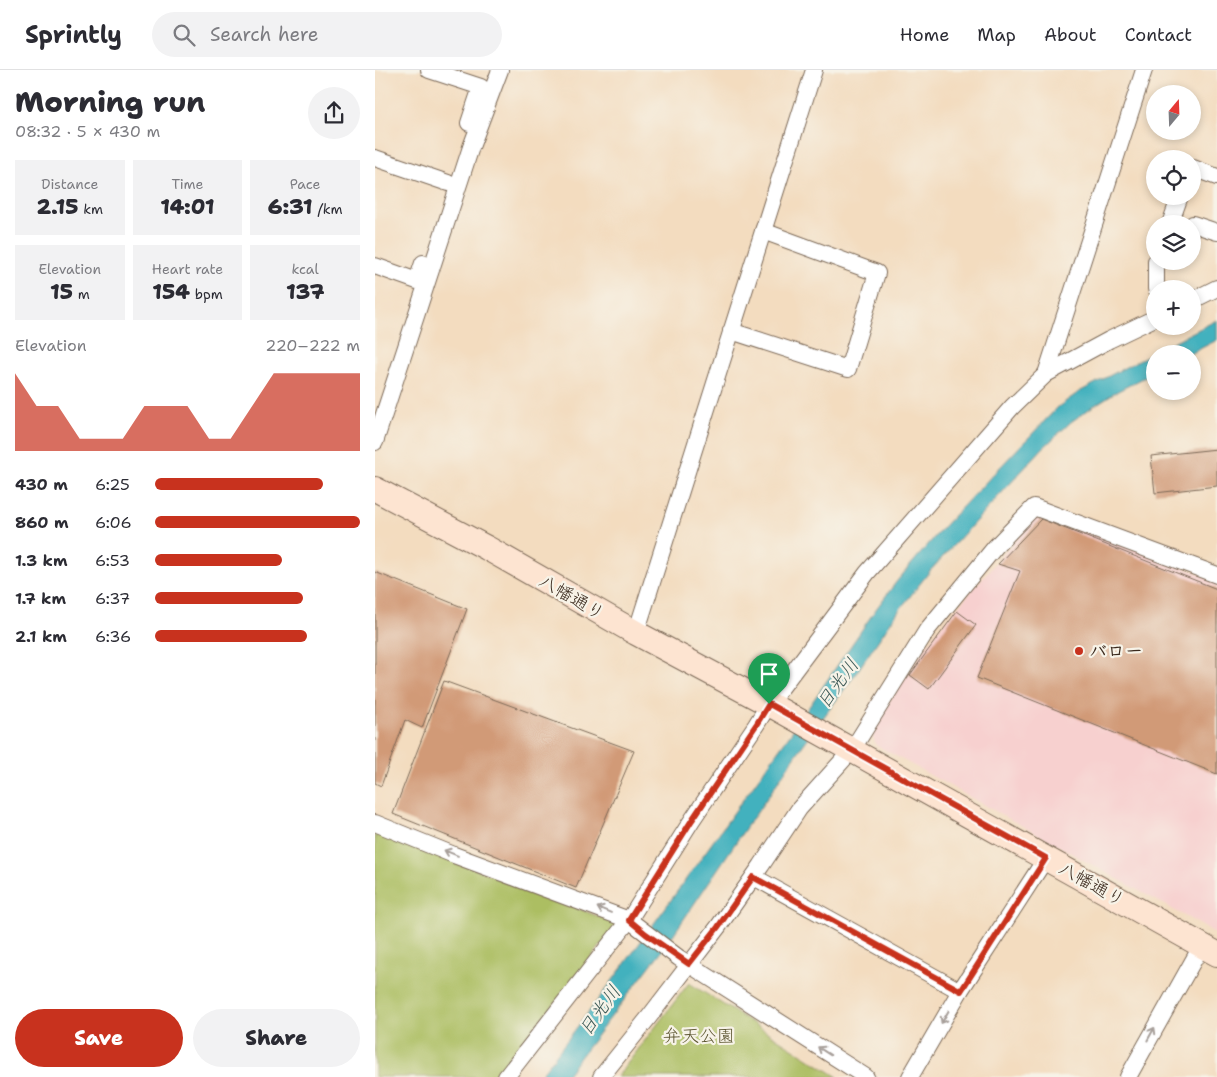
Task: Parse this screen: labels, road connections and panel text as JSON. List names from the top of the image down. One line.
{"streets":{"street":["八幡通り"]},"water":["日光川"],"parks":["弁天公園"],"places":["バロー"],"north":"top","page":{"header":"Sprintly","search":"Search here","nav":["Home","Map","About","Contact"],"heading":["Morning run","08:32 · 5 × 430 m"],"map_buttons":["+","−"],"stats":[["Distance","2.15 km"],["Time","14:01"],["Pace","6:31 /km"],["Elevation","15 m"],["Heart rate","154 bpm"],["kcal","137"]],"chart":["Elevation","220–222 m"],"list":[{"name":"430 m","note":"6:25"},{"name":"860 m","note":"6:06"},{"name":"1.3 km","note":"6:53"},{"name":"1.7 km","note":"6:37"},{"name":"2.1 km","note":"6:36"}],"buttons":["Save","Share"]}}
